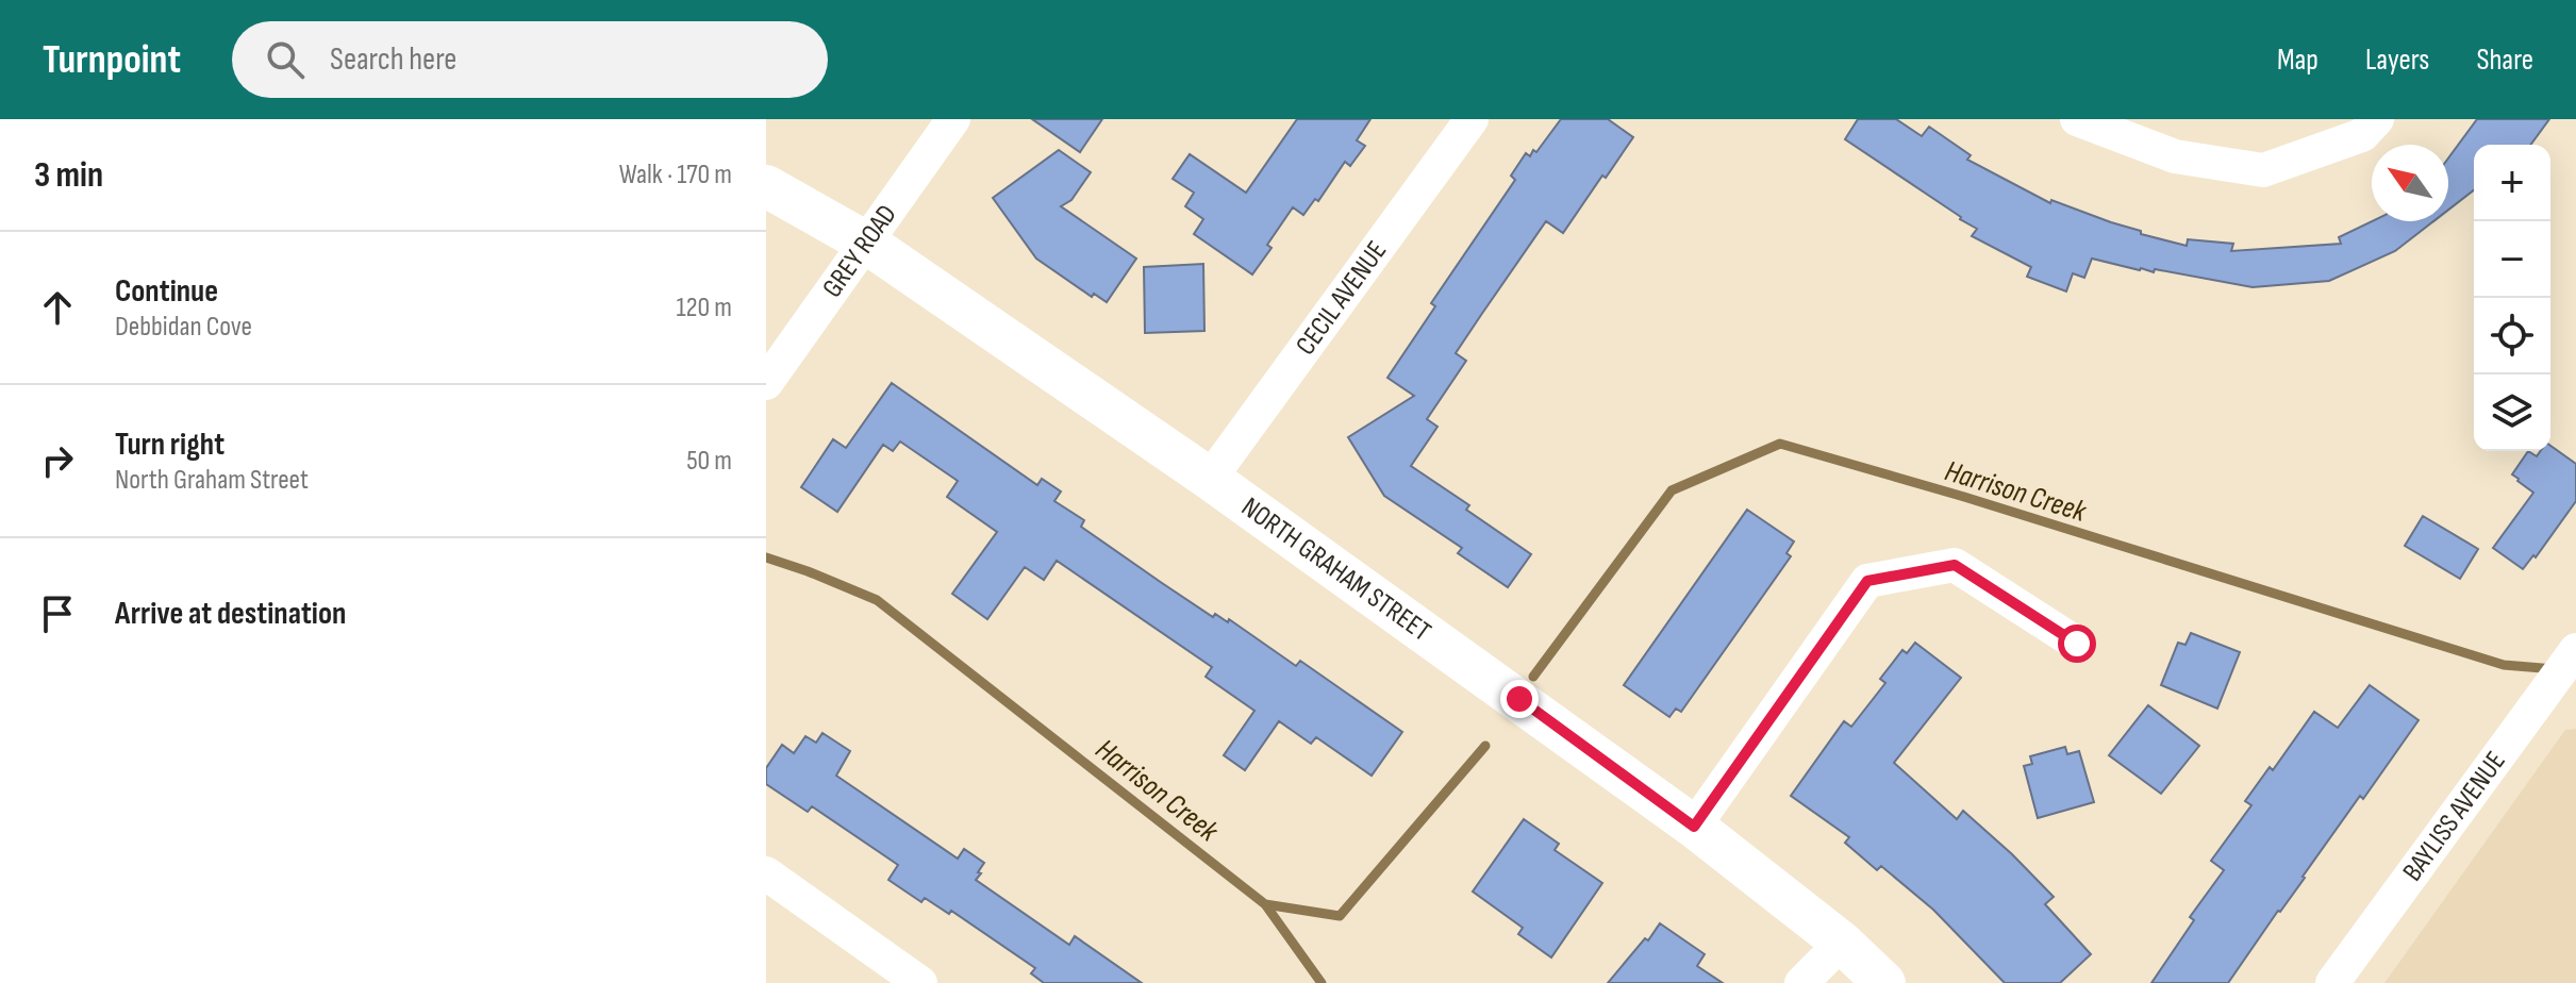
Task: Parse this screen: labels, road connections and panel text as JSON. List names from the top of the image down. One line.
{"streets":{"main road":["NORTH GRAHAM STREET"],"street":["GREY ROAD","CECIL AVENUE","BAYLISS AVENUE"]},"crossings":[["GREY ROAD","NORTH GRAHAM STREET"],["CECIL AVENUE","NORTH GRAHAM STREET"]],"water":["Harrison Creek"],"north":"top left","page":{"header":"Turnpoint","search":"Search here","nav":["Map","Layers","Share"],"heading":["3 min","Walk · 170 m"],"map_buttons":["+","−"],"list":[["Continue","Debbidan Cove","120 m"],["Turn right","North Graham Street","50 m"],"Arrive at destination"]}}
